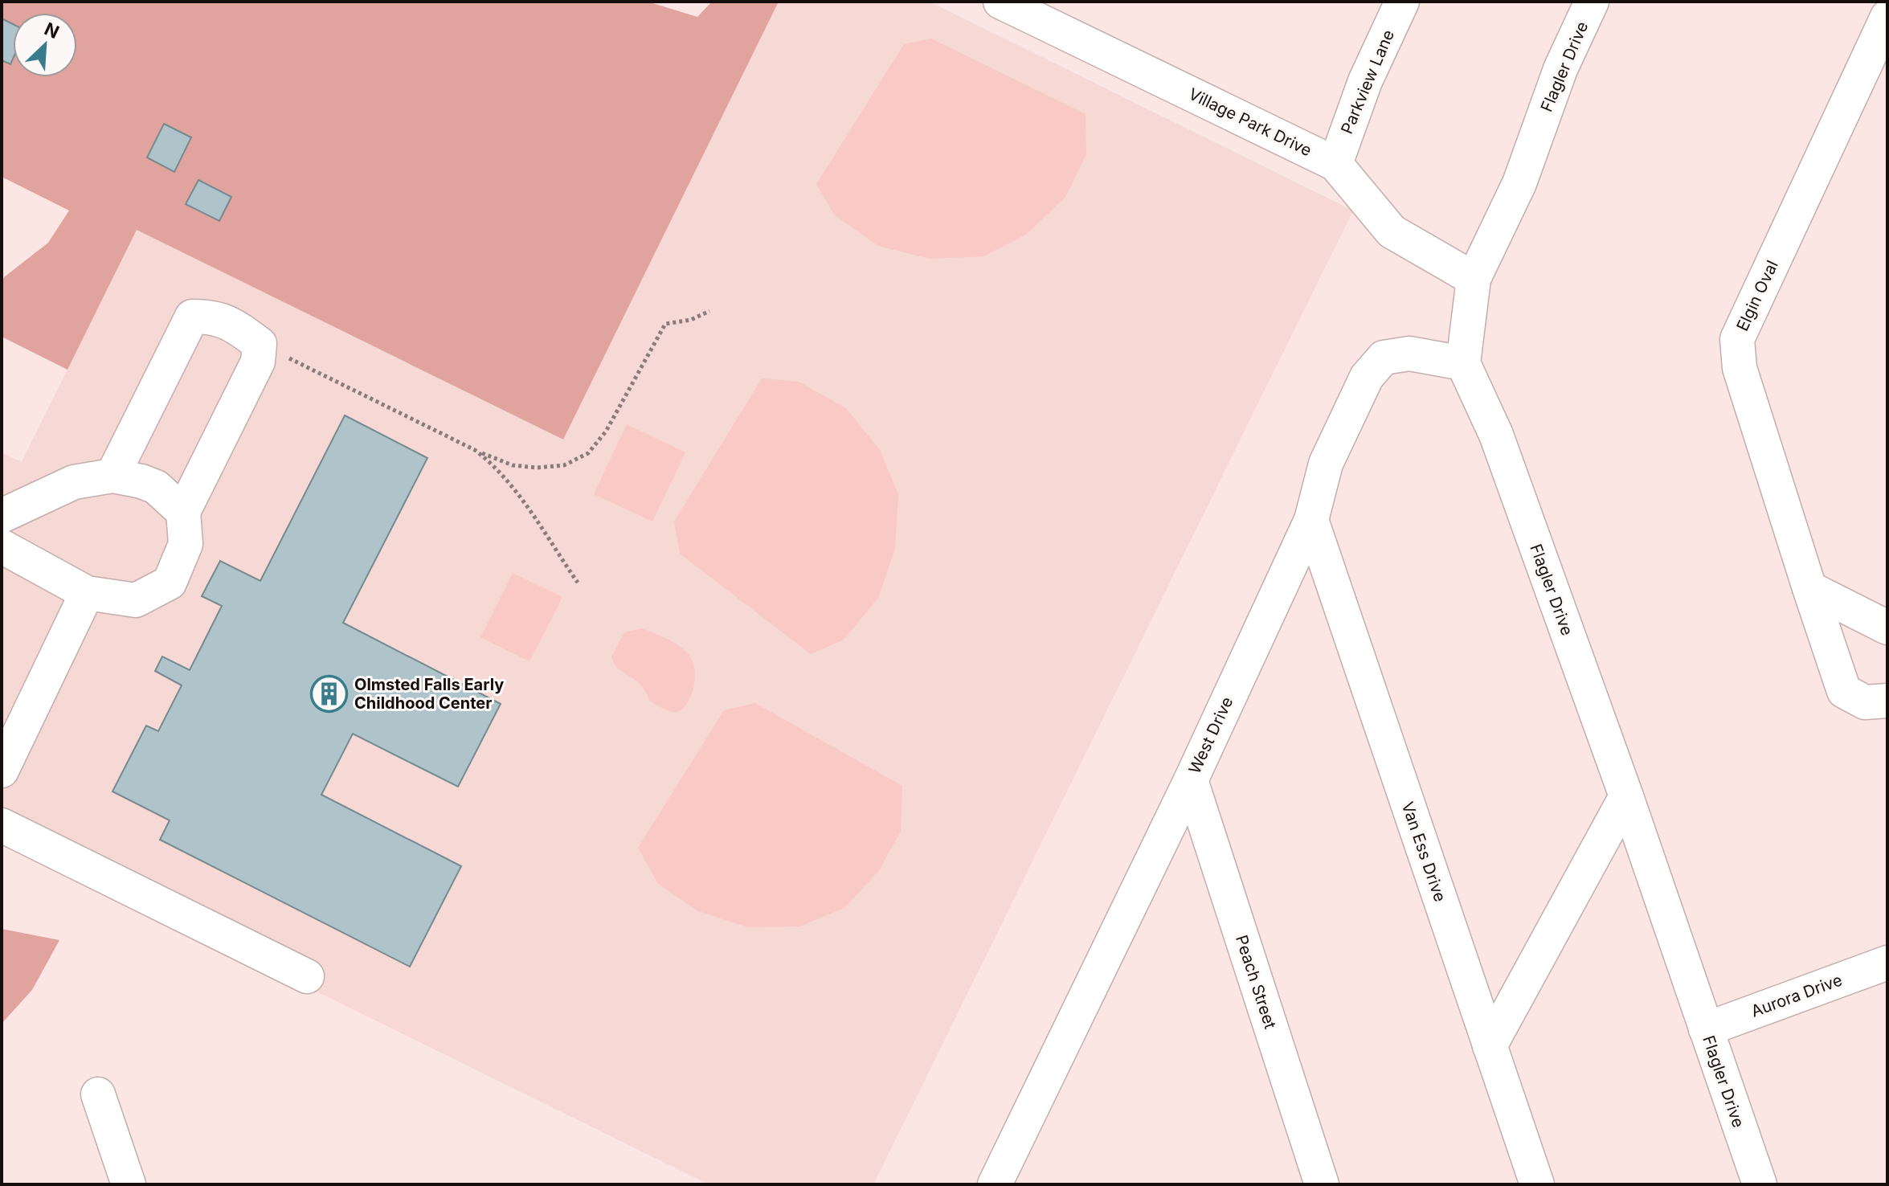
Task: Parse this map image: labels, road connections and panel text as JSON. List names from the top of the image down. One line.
{"streets":{"street":["Flagler Drive","Parkview Lane","Village Park Drive","Elgin Oval","West Drive","Van Ess Drive","Peach Street","Aurora Drive"]},"crossings":[["Flagler Drive","Village Park Drive"],["Flagler Drive","West Drive"],["Flagler Drive","Aurora Drive"],["Parkview Lane","Village Park Drive"],["West Drive","Van Ess Drive"],["West Drive","Peach Street"]],"places":{"building":["Olmsted Falls Early Childhood Center"]},"north":"top right"}
